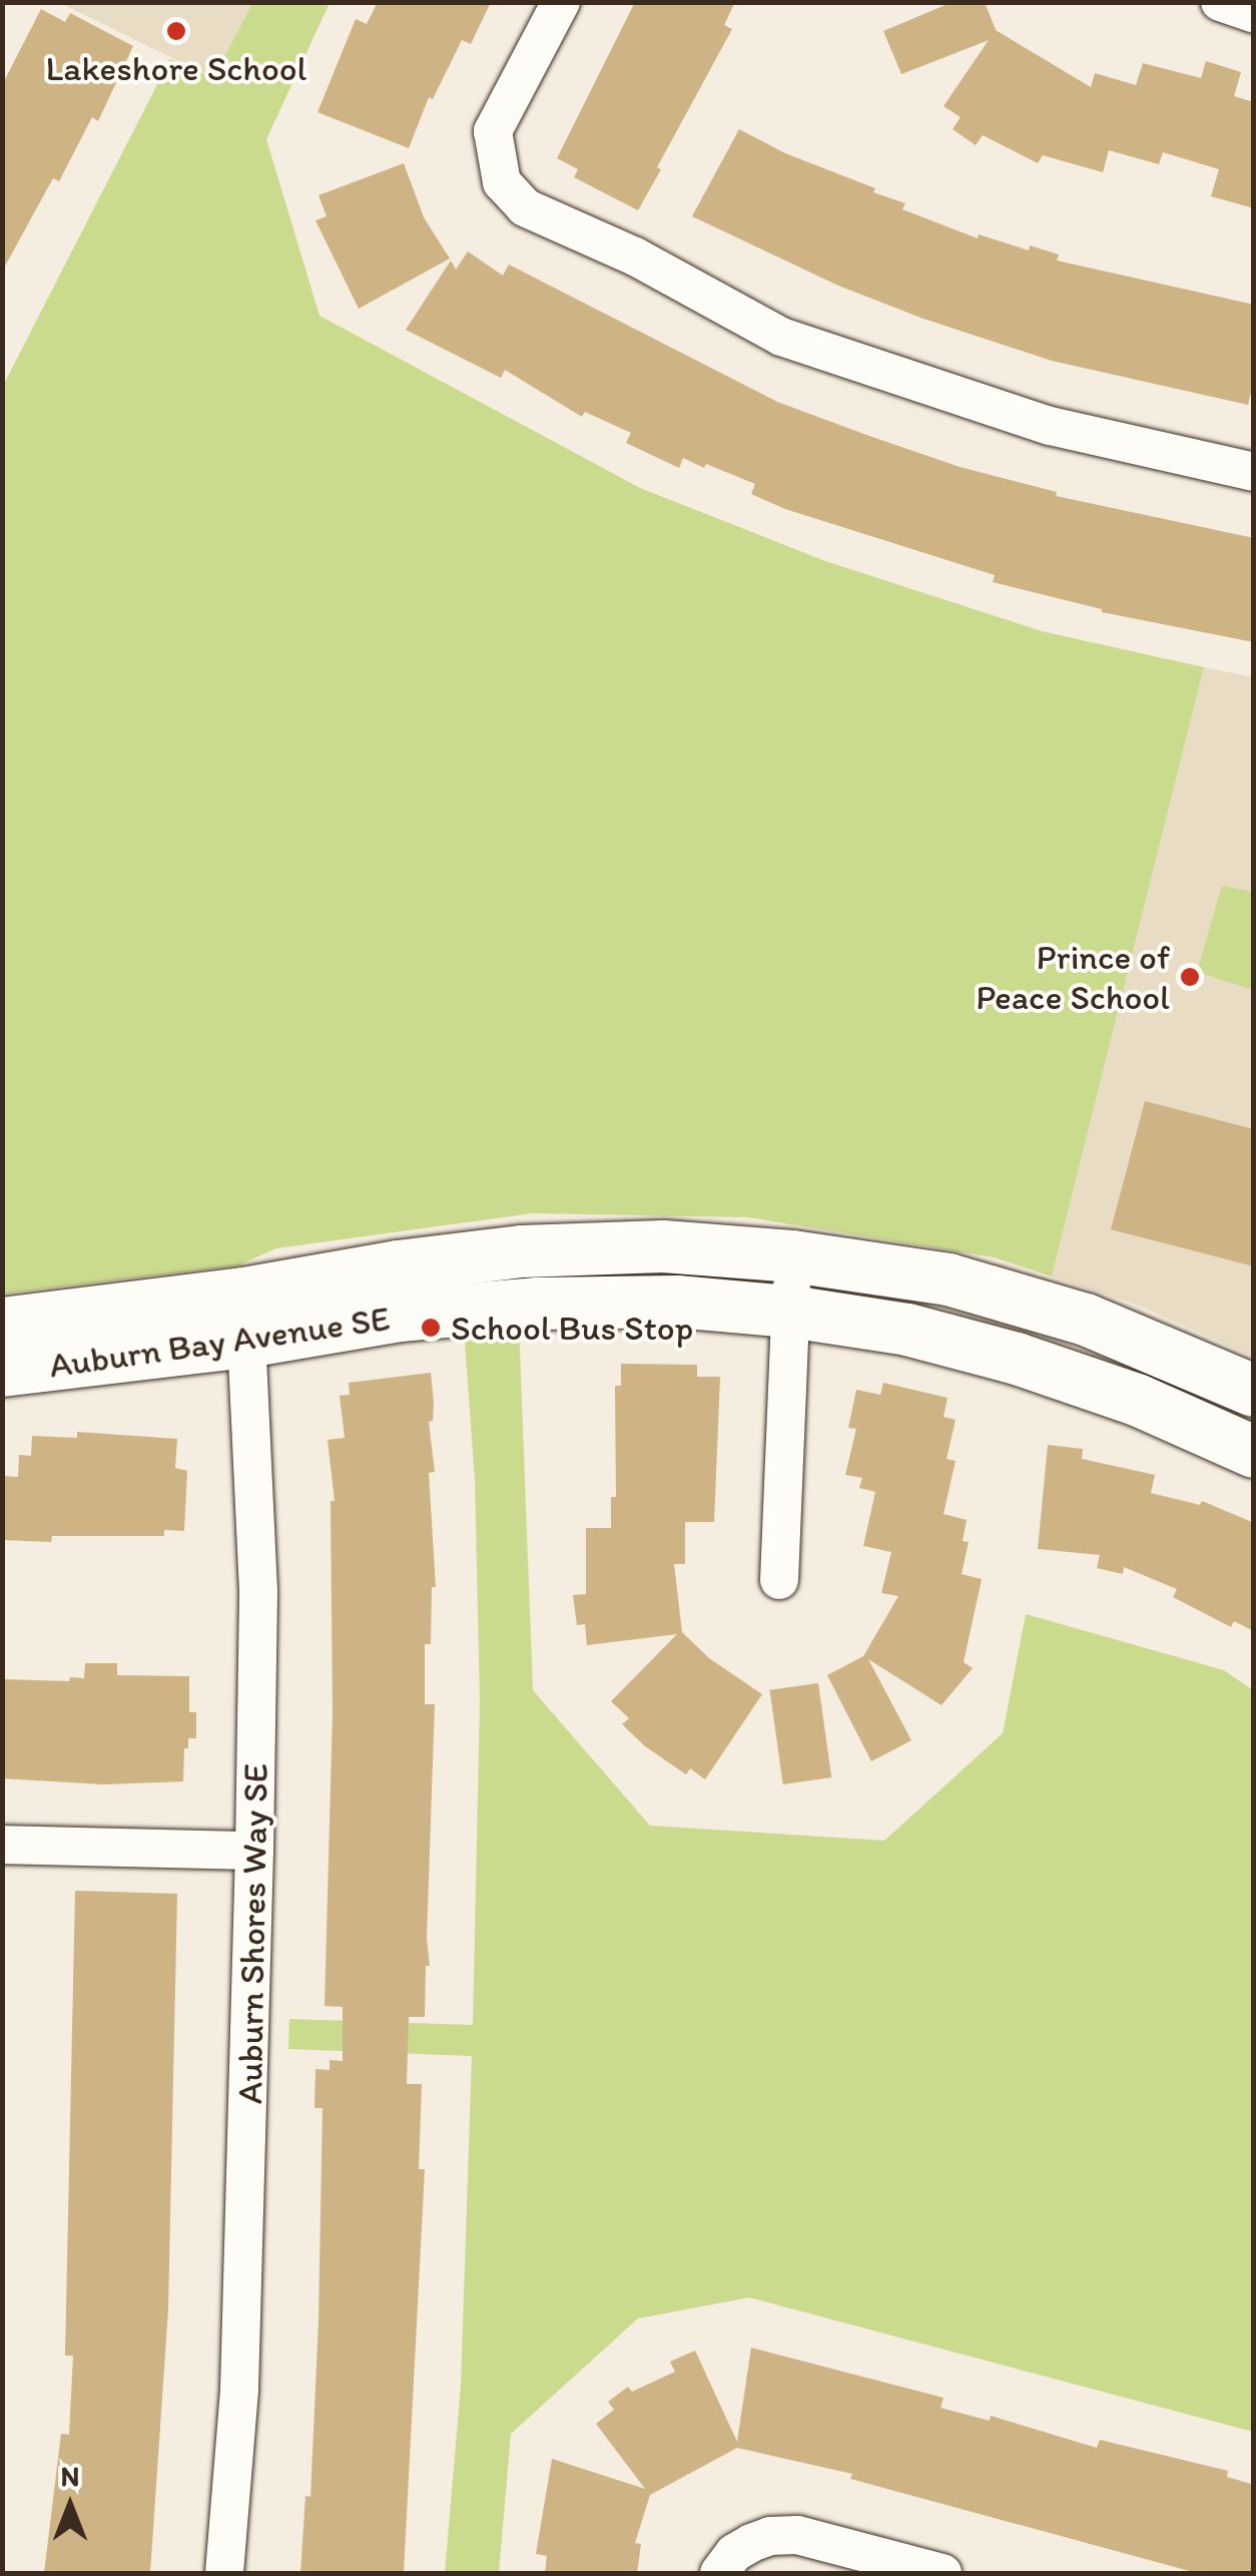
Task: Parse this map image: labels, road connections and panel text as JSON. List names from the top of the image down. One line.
{"streets":{"street":["Auburn Bay Avenue SE","Auburn Shores Way SE"]},"crossings":[["Auburn Bay Avenue SE","Auburn Shores Way SE"]],"places":["Lakeshore School","Prince of Peace School","School Bus Stop"],"north":"top"}
